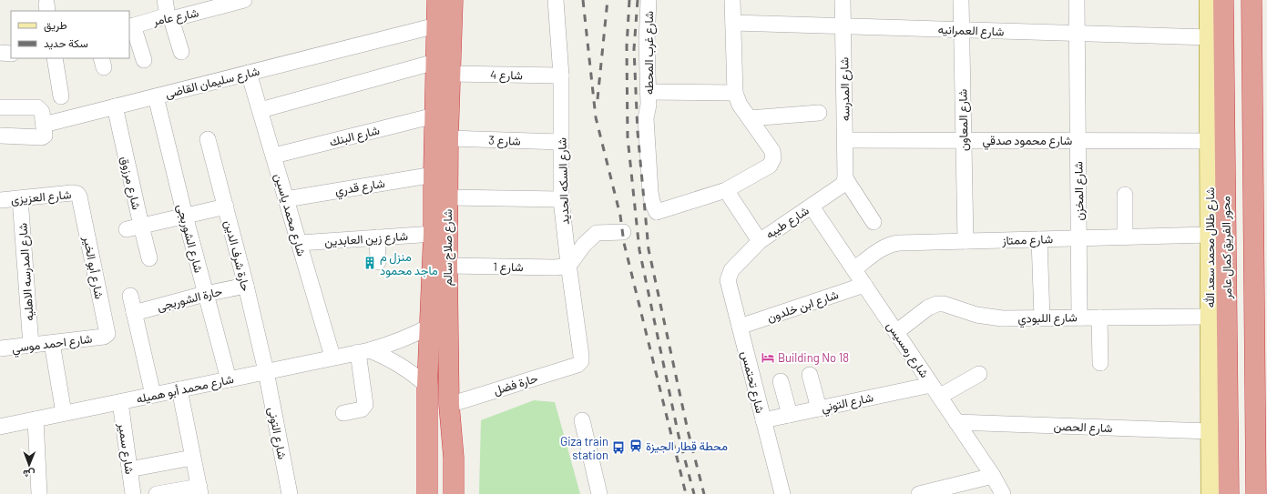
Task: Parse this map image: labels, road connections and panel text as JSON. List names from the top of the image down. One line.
{"streets":{"highway":["شارع صلاح سالم","محور الفريق كمال عامر"],"main road":["شارع طلال محمد سعد الله"],"street":["شارع عامر","شارع العمرانيه","شارع غرب المحطه","شارع 4","شارع سليمان القاضى","شارع المدرسه","شارع المعاون","شارع البنك","شارع 3","شارع محمود صدقي","شارع السكه الحديد","شارع مرزوق","شارع قدري","شارع المخزن","شارع العزيزى","شارع محمد ياسين","شارع طيبه","شارع الشوربجى","شارع زين العابدين","شارع ممتاز","حارة شرف الدين","شارع 1","شارع أبو الخير","شارع المدرسه الاهليه","حارة الشوربجى","شارع ابن خلدون","شارع اللبودي","شارع احمد موسي","شارع رمسيس","شارع تحتمس","حارة فضل","شارع محمد أبو هميله","شارع التوني","شارع الحصن","شارع التونى","شارع سمير"]},"crossings":[["شارع العمرانيه","شارع المدرسه"],["شارع العمرانيه","شارع المعاون"],["شارع العمرانيه","شارع المخزن"],["شارع العمرانيه","شارع طلال محمد سعد الله"],["شارع 4","شارع السكه الحديد"],["شارع 4","شارع محمد ياسين"],["شارع 4","شارع صلاح سالم"],["شارع سليمان القاضى","شارع مرزوق"],["شارع سليمان القاضى","شارع محمد ياسين"],["شارع سليمان القاضى","شارع الشوربجى"],["شارع سليمان القاضى","شارع صلاح سالم"],["شارع المدرسه","شارع محمود صدقي"],["شارع المدرسه","شارع طيبه"],["شارع المعاون","شارع محمود صدقي"],["شارع المعاون","شارع ممتاز"],["شارع البنك","شارع محمد ياسين"],["شارع البنك","شارع صلاح سالم"],["شارع 3","شارع السكه الحديد"],["شارع 3","شارع صلاح سالم"],["شارع محمود صدقي","شارع المخزن"],["شارع محمود صدقي","شارع طلال محمد سعد الله"],["شارع السكه الحديد","شارع 1"],["شارع السكه الحديد","حارة فضل"],["شارع قدري","شارع محمد ياسين"],["شارع قدري","شارع صلاح سالم"],["شارع المخزن","شارع ممتاز"],["شارع المخزن","شارع اللبودي"],["شارع العزيزى","شارع أبو الخير"],["شارع العزيزى","شارع المدرسه الاهليه"],["شارع محمد ياسين","شارع زين العابدين"],["شارع محمد ياسين","شارع محمد أبو هميله"],["شارع طيبه","شارع رمسيس"],["شارع طيبه","شارع تحتمس"],["شارع الشوربجى","حارة الشوربجى"],["شارع الشوربجى","شارع محمد أبو هميله"],["شارع زين العابدين","شارع صلاح سالم"],["شارع ممتاز","شارع طلال محمد سعد الله"],["شارع ممتاز","شارع رمسيس"],["شارع صلاح سالم","شارع 1"],["شارع صلاح سالم","حارة فضل"],["شارع صلاح سالم","شارع محمد أبو هميله"],["شارع طلال محمد سعد الله","شارع اللبودي"],["شارع طلال محمد سعد الله","شارع الحصن"],["حارة شرف الدين","حارة الشوربجى"],["حارة شرف الدين","شارع محمد أبو هميله"],["حارة شرف الدين","شارع التونى"],["شارع أبو الخير","شارع احمد موسي"],["شارع المدرسه الاهليه","شارع احمد موسي"],["شارع ابن خلدون","شارع رمسيس"],["شارع ابن خلدون","شارع تحتمس"],["شارع اللبودي","شارع رمسيس"],["شارع رمسيس","شارع التوني"],["شارع رمسيس","شارع الحصن"],["شارع تحتمس","شارع التوني"],["شارع محمد أبو هميله","شارع التونى"],["شارع محمد أبو هميله","شارع سمير"]],"places":{"building":["منزل م ماجد محمود"],"hotel":["Building No 18"],"station":["محطة قطار الجيزة"],"bus stop":["Giza train station"]},"legend":["طريق","سكة حديد"],"north":"bottom"}
